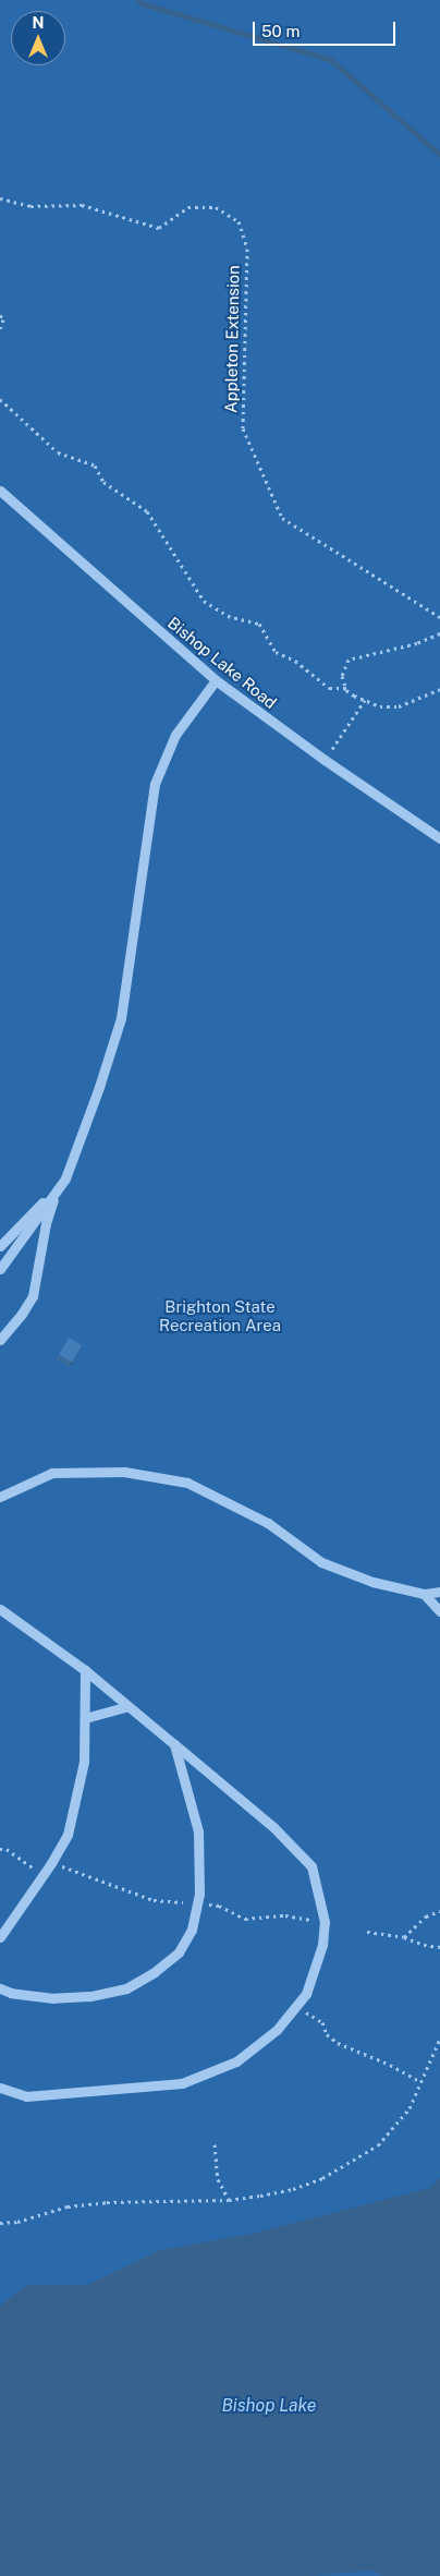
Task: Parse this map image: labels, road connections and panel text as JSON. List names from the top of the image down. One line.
{"streets":{"street":["Bishop Lake Road"],"path":["Appleton Extension"]},"water":["Bishop Lake"],"parks":["Brighton State Recreation Area"],"scale_bar":"50 m","north":"top"}
